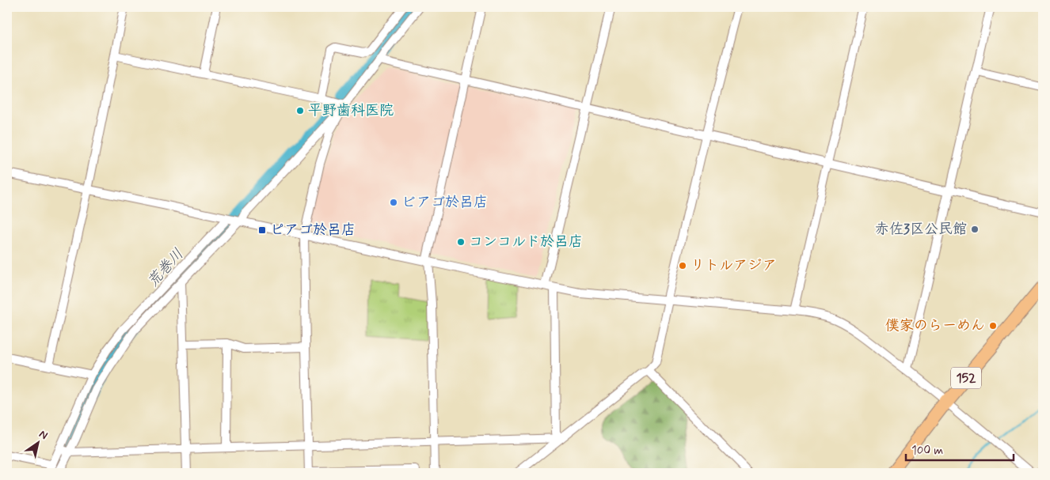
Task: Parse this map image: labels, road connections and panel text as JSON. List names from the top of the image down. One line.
{"streets":{"highway":["152"]},"water":["荒巻川"],"places":{"other":["平野歯科医院","ビアゴ於呂店","赤佐3区公民館","コンコルド於呂店","リトルアジア","僕家のらーめん"],"transit":["ピアゴ於呂店"]},"scale_bar":"100 m","north":"top right"}
